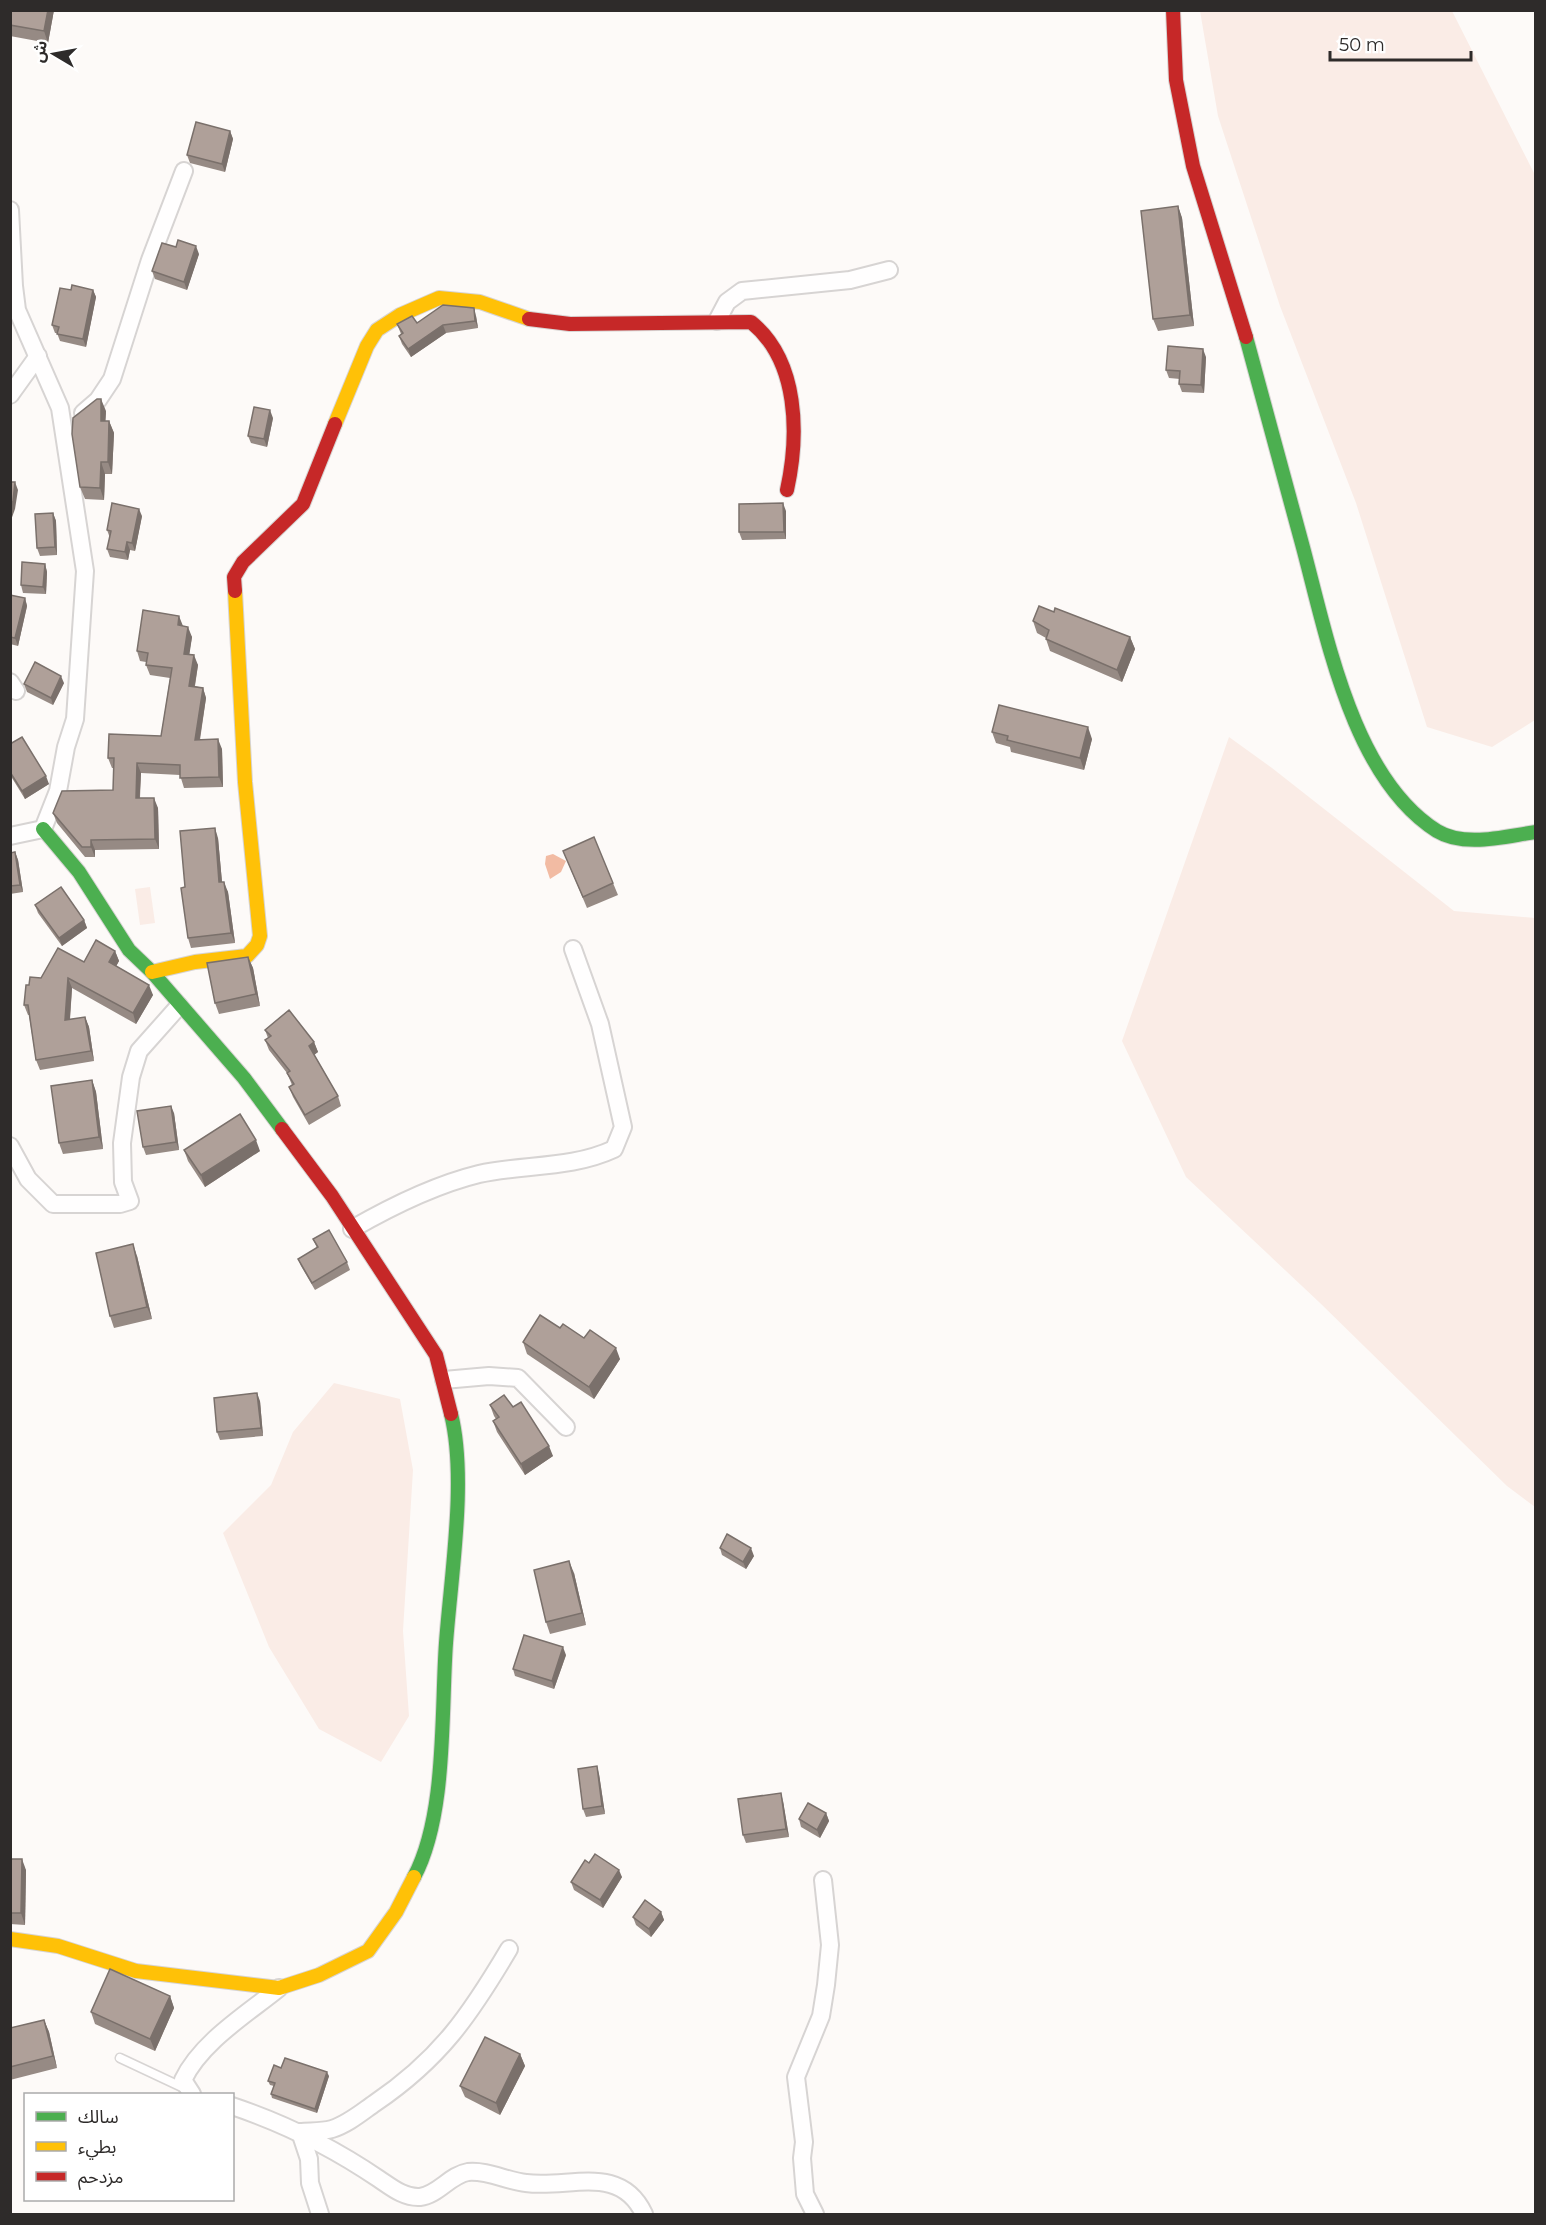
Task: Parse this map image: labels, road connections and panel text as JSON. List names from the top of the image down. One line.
{"legend":["سالك","بطيء","مزدحم"],"scale_bar":"50 m","north":"left"}
